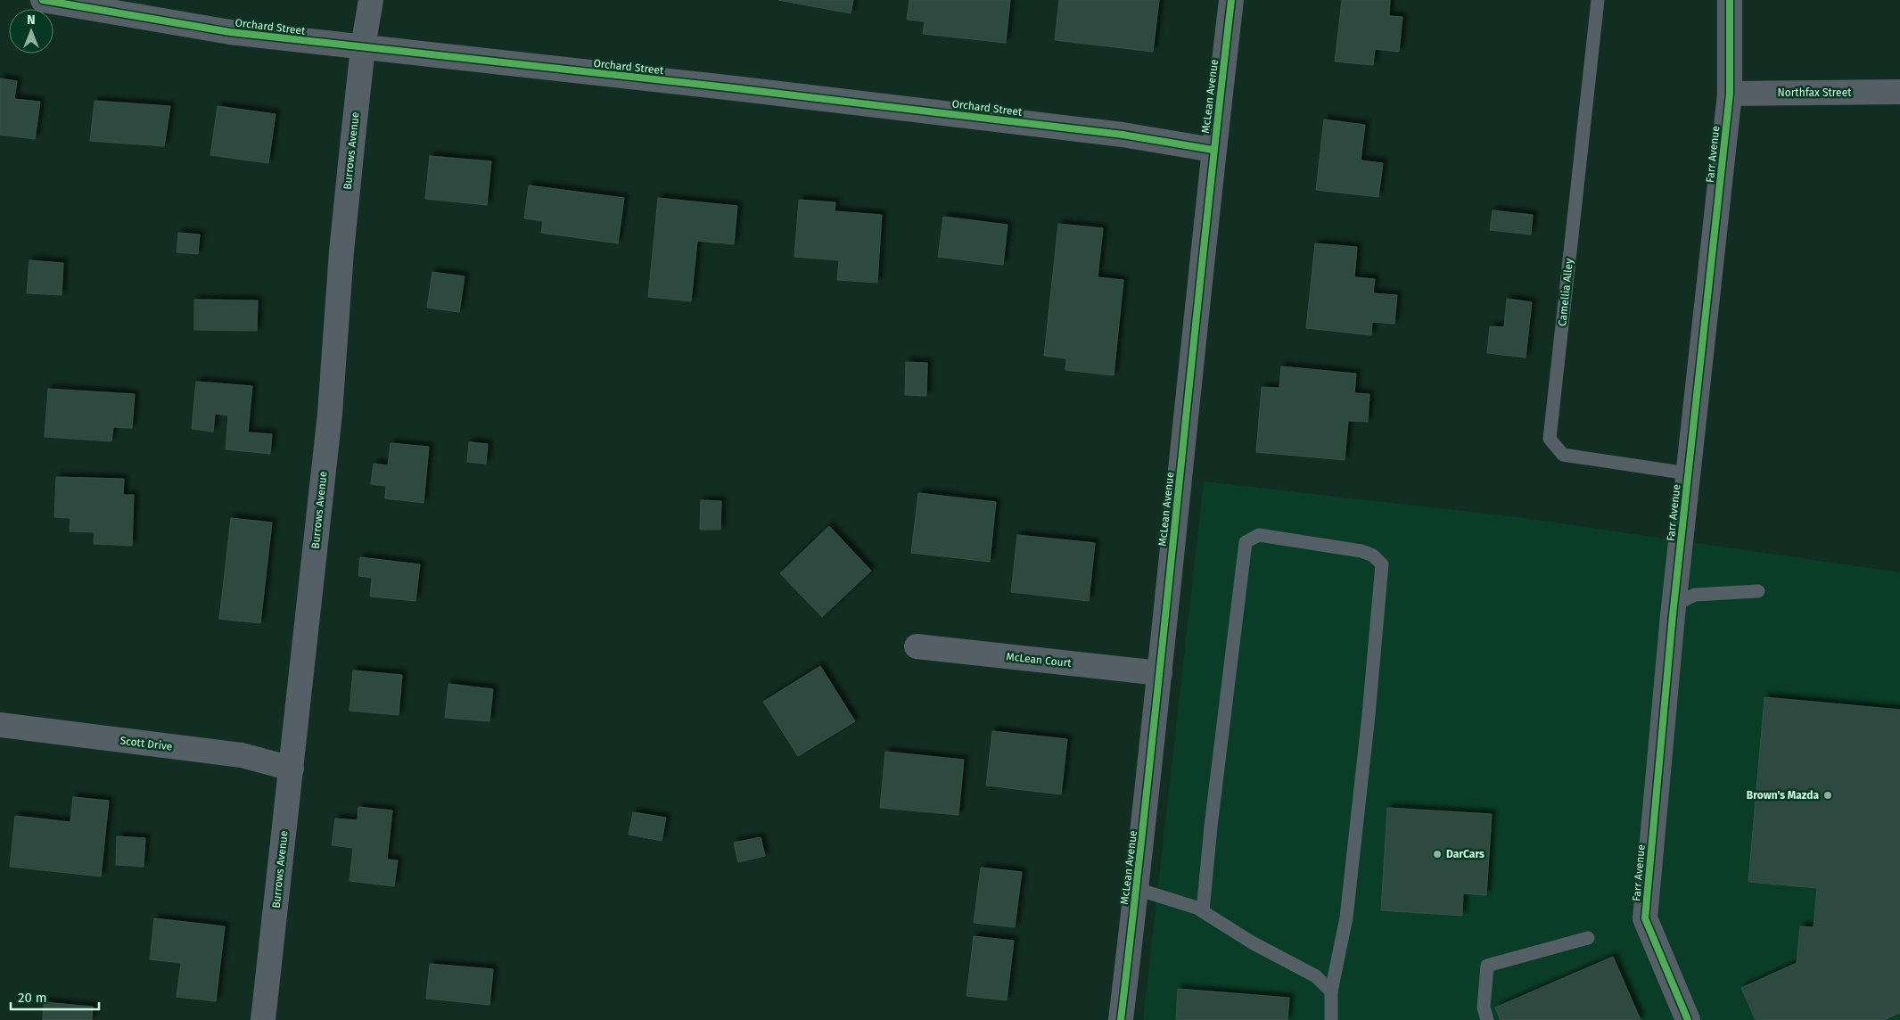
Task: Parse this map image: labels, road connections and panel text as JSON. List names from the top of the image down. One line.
{"streets":{"street":["Orchard Street","Northfax Street","McLean Avenue","Burrows Avenue","Farr Avenue","McLean Court","Scott Drive"],"lane":["Camellia Alley"]},"crossings":[["Orchard Street","McLean Avenue"],["Orchard Street","Burrows Avenue"],["Northfax Street","Farr Avenue"],["McLean Avenue","McLean Court"],["Burrows Avenue","Scott Drive"],["Farr Avenue","Camellia Alley"]],"places":["Brown's Mazda","DarCars"],"scale_bar":"20 m","north":"top"}
